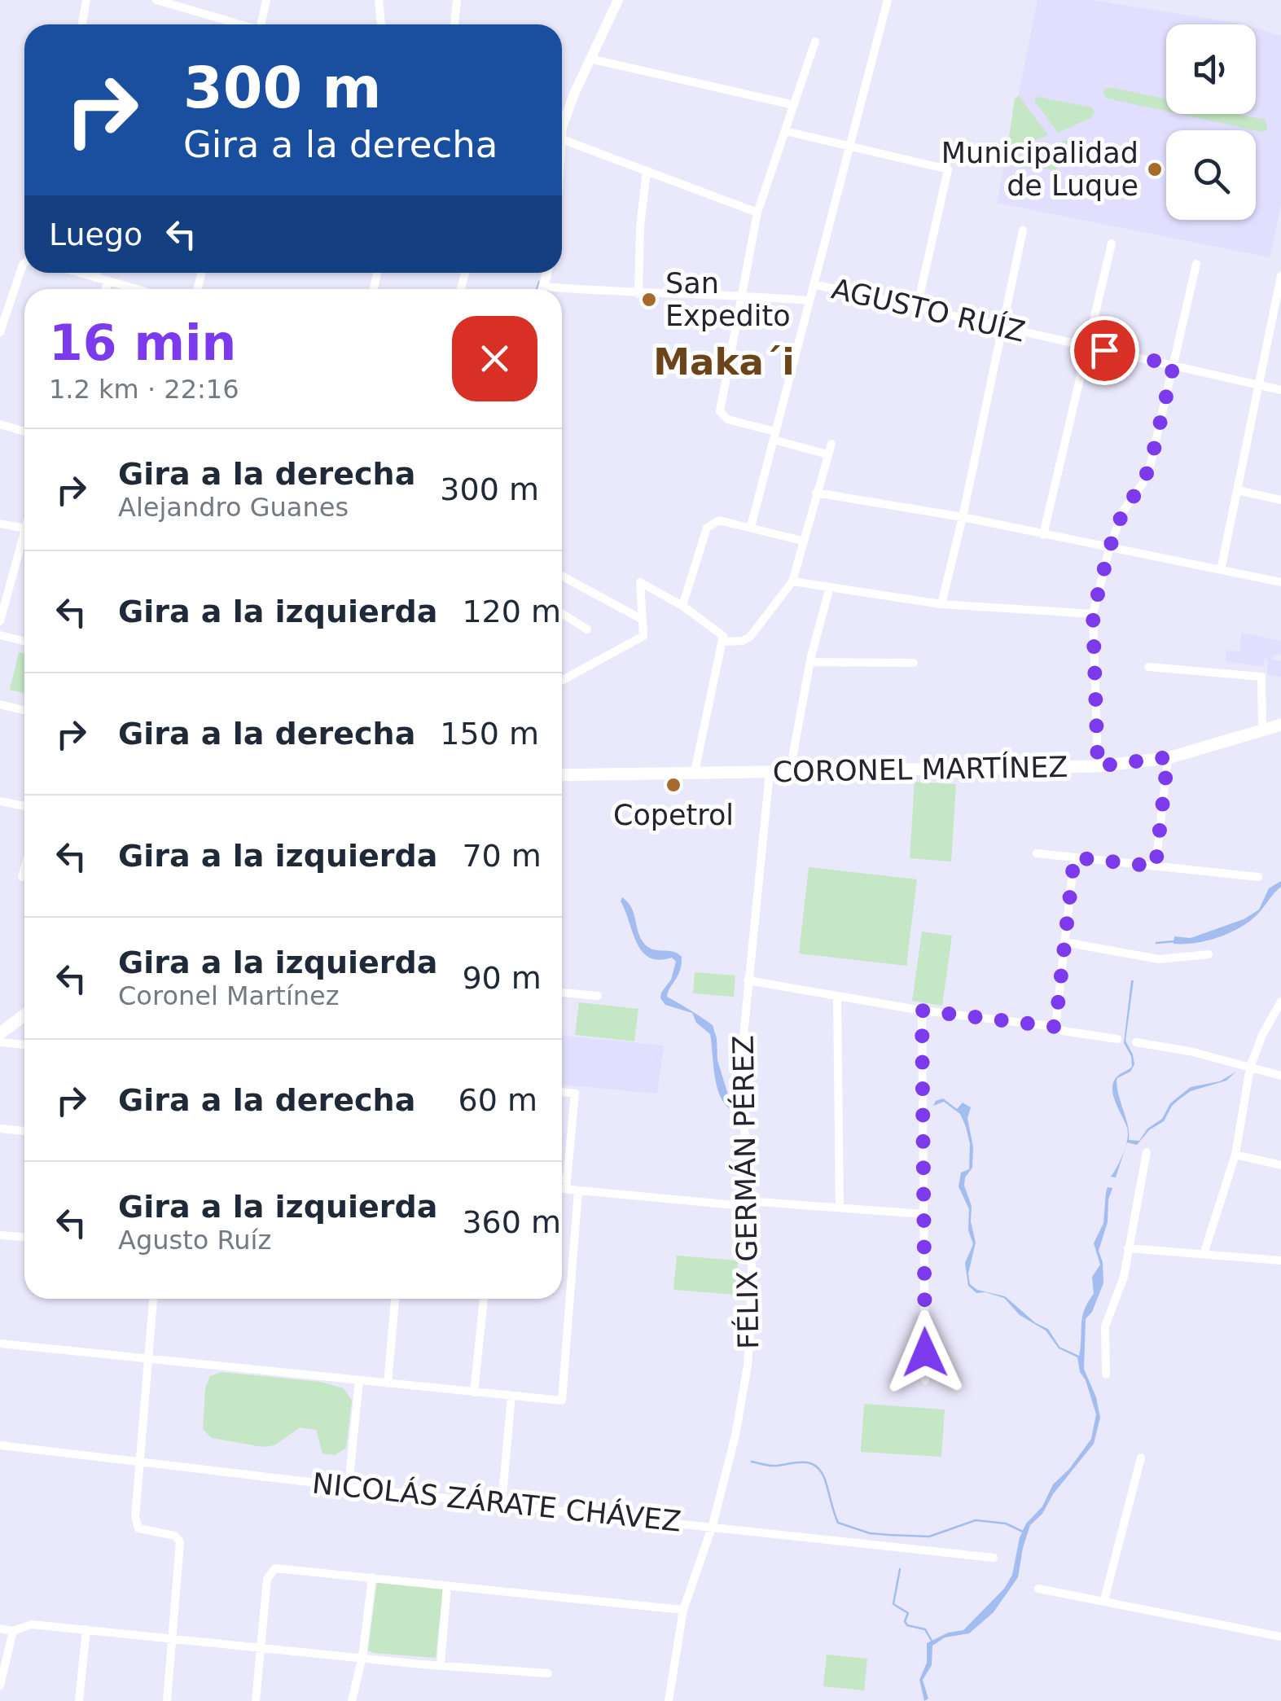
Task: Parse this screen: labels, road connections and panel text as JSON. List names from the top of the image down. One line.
{"streets":{"main road":["CORONEL MARTÍNEZ"],"street":["AGUSTO RUÍZ","FÉLIX GERMÁN PÉREZ","NICOLÁS ZÁRATE CHÁVEZ"]},"crossings":[["CORONEL MARTÍNEZ","FÉLIX GERMÁN PÉREZ"],["FÉLIX GERMÁN PÉREZ","NICOLÁS ZÁRATE CHÁVEZ"]],"districts":["Maka´i"],"places":["Municipalidad de Luque","San Expedito","Copetrol"],"page":{"turn":["300 m","Gira a la derecha"],"then":"Luego","heading":["16 min","1.2 km · 22:16"],"list":[{"name":"Gira a la derecha","note":"Alejandro Guanes","value":"300 m"},{"name":"Gira a la izquierda","value":"120 m"},{"name":"Gira a la derecha","value":"150 m"},{"name":"Gira a la izquierda","value":"70 m"},{"name":"Gira a la izquierda","note":"Coronel Martínez","value":"90 m"},{"name":"Gira a la derecha","value":"60 m"},{"name":"Gira a la izquierda","note":"Agusto Ruíz","value":"360 m"}]}}
